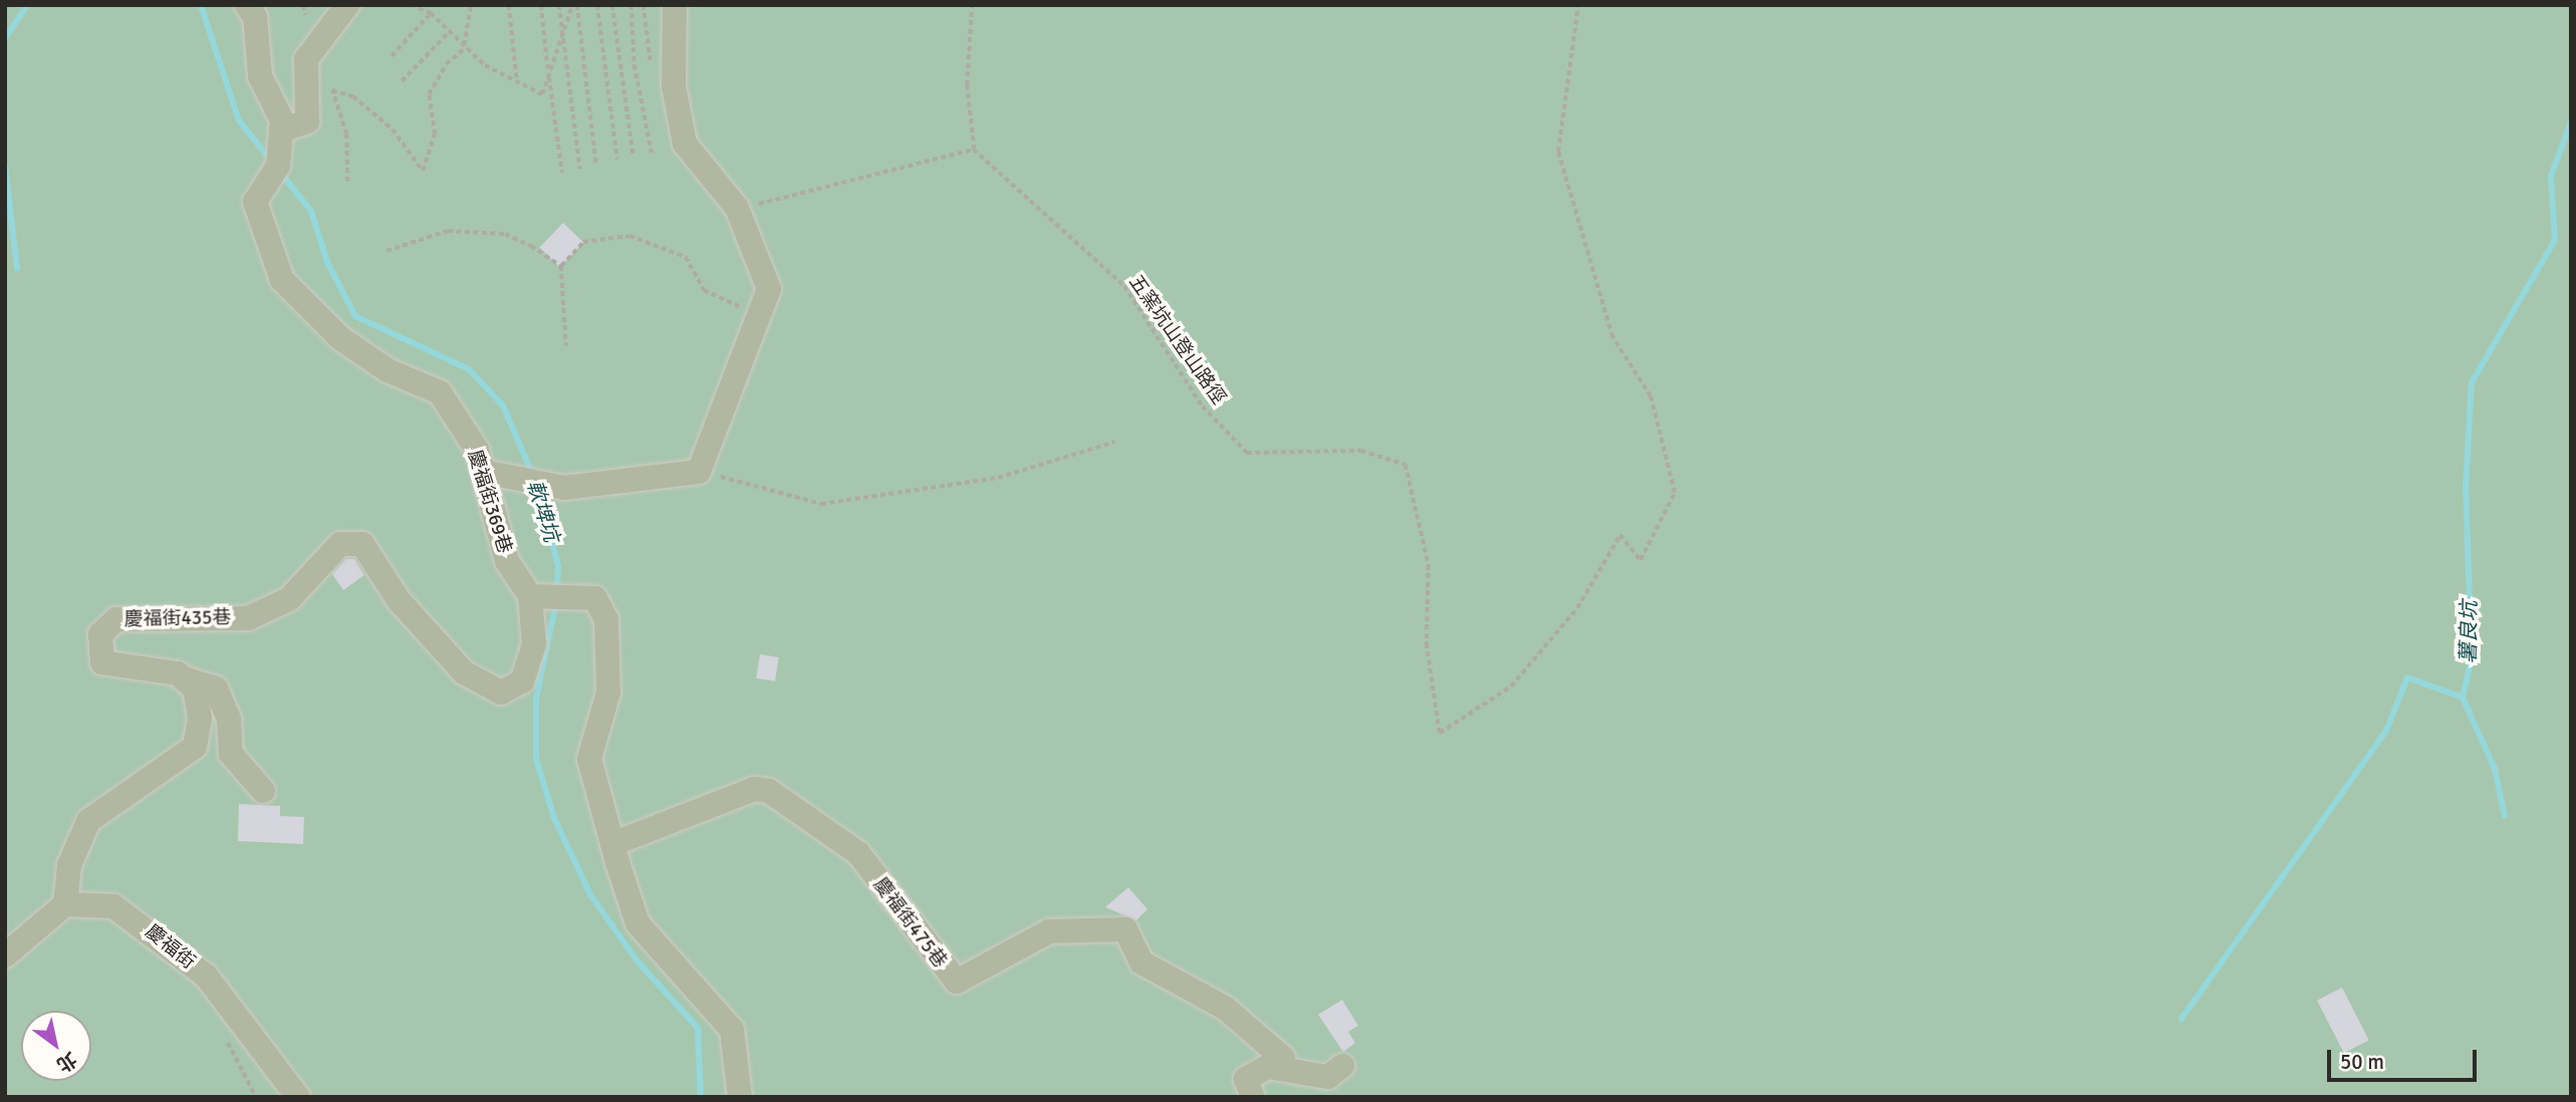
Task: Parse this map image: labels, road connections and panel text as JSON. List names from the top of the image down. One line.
{"streets":{"street":["慶福街369巷","慶福街435巷","慶福街475巷","慶福街"],"path":["五窯坑山登山路徑"]},"crossings":[["慶福街369巷","慶福街435巷"]],"water":["軟埤坑","薯良坑"],"scale_bar":"50 m","north":"bottom right"}
